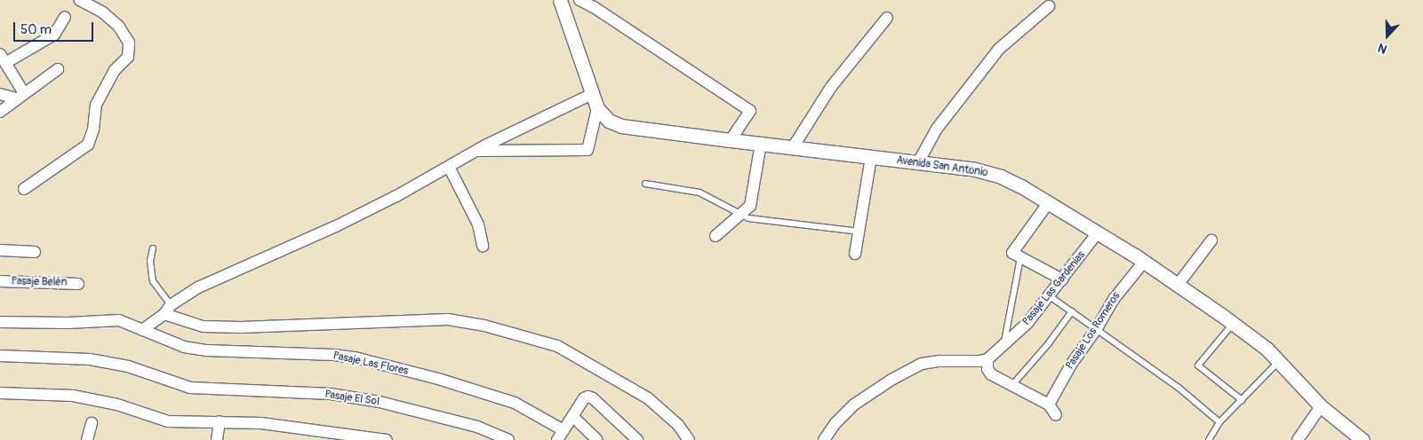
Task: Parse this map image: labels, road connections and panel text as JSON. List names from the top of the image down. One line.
{"streets":{"street":["Avenida San Antonio","Pasaje Belén","Pasaje Las Gardenias","Pasaje Los Romeros","Pasaje Las Flores","Pasaje El Sol"]},"crossings":[["Avenida San Antonio","Pasaje Las Gardenias"],["Avenida San Antonio","Pasaje Los Romeros"]],"scale_bar":"50 m","north":"bottom"}
